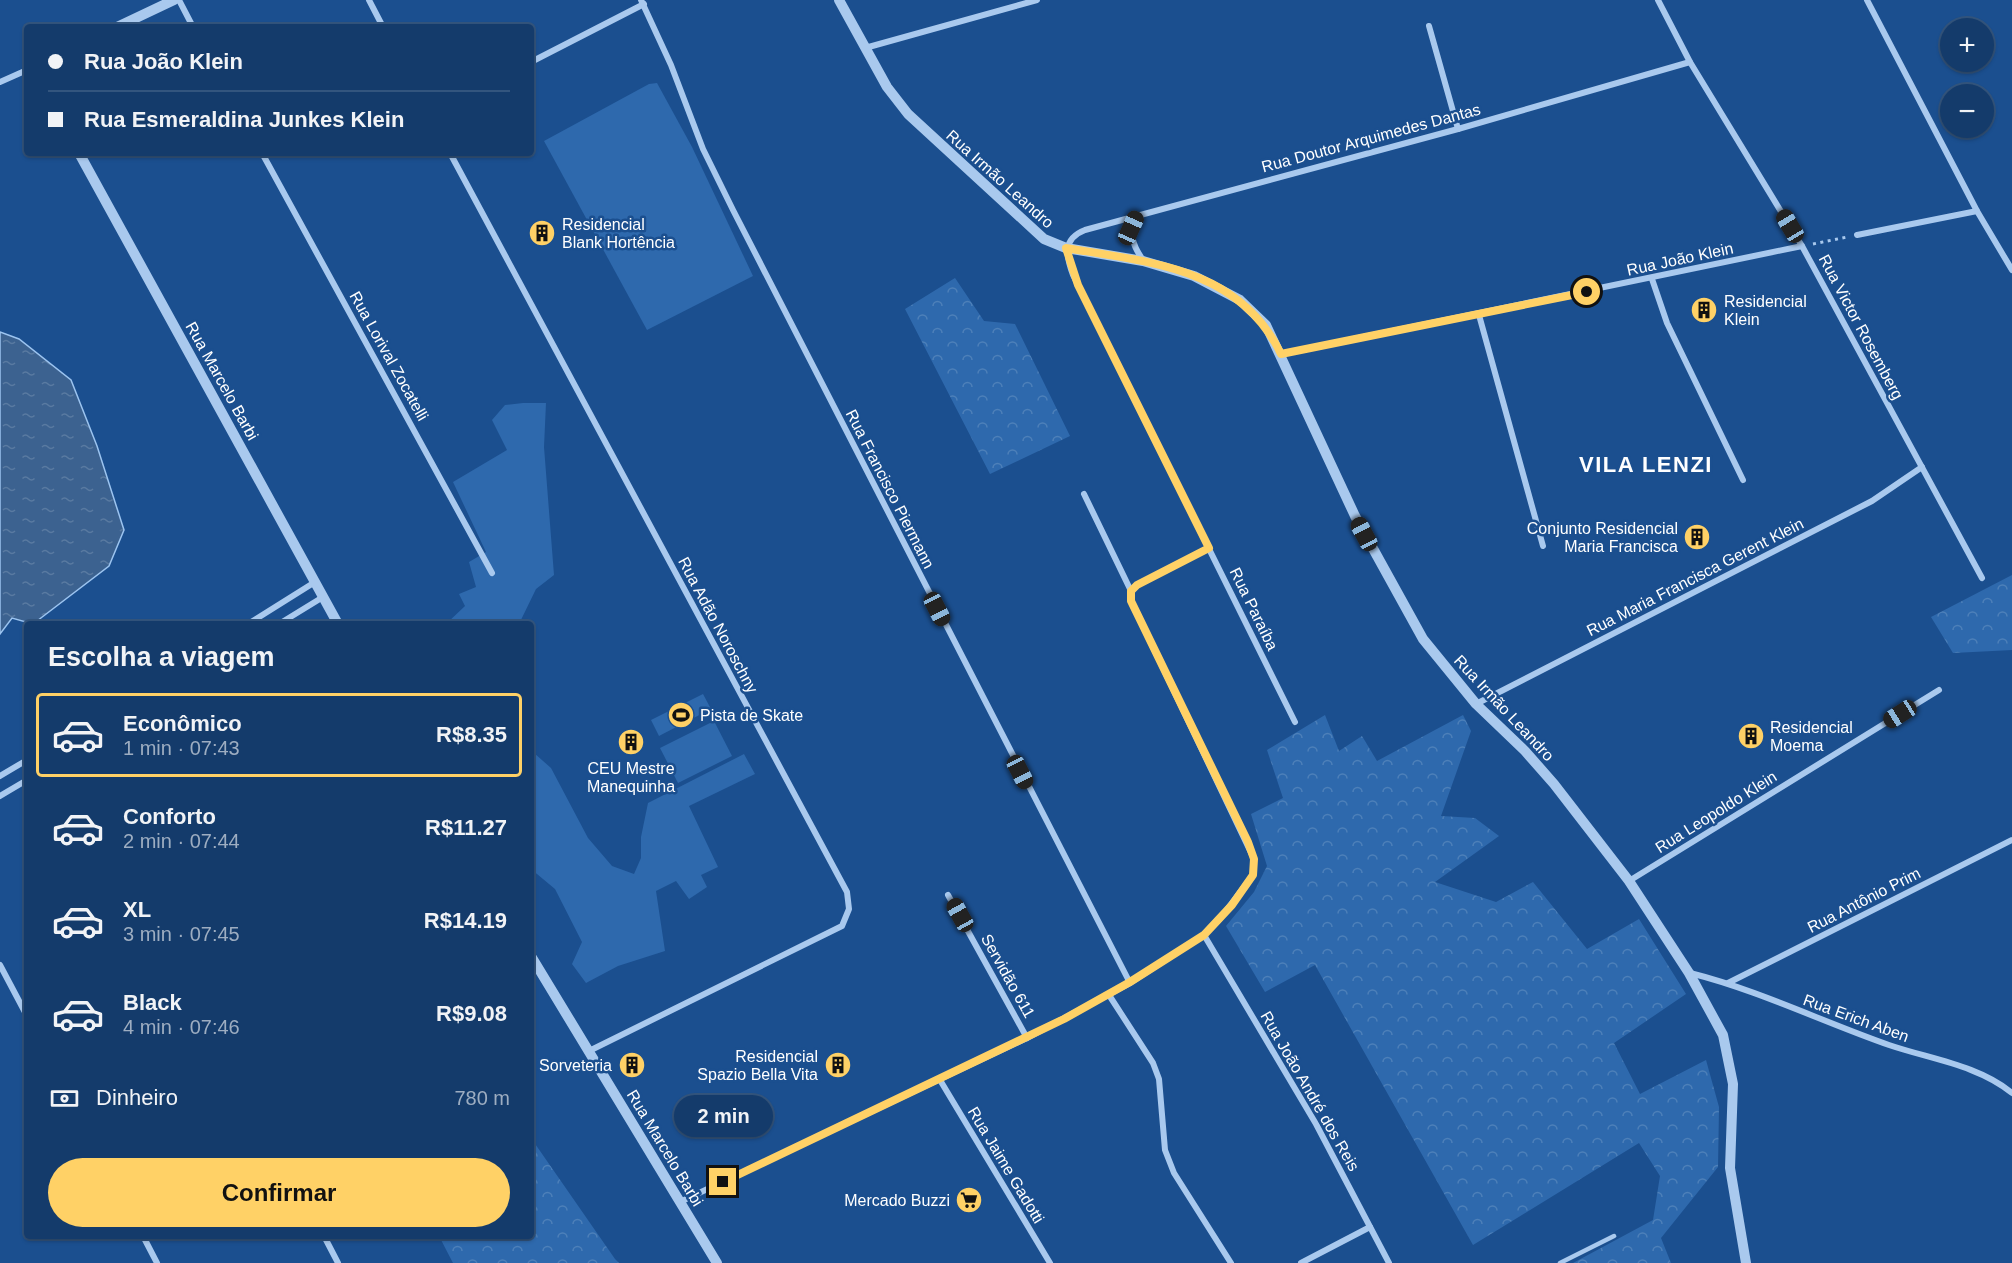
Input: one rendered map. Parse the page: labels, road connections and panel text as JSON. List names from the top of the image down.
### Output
{
  "streets": {
    "street": [
      "Rua Doutor Arquimedes Dantas",
      "Rua Irmão Leandro",
      "Rua João Klein",
      "Rua Victor Rosemberg",
      "Rua Lorival Zocatelli",
      "Rua Marcelo Barbi",
      "Rua Francisco Piermann",
      "Rua Maria Francisca Gerent Klein",
      "Rua Paraíba",
      "Rua Adão Noroschny",
      "Rua Leopoldo Klein",
      "Rua Antônio Prim",
      "Servidão 611",
      "Rua Erich Aben",
      "Rua João André dos Reis",
      "Rua Jaime Gadotti"
    ]
  },
  "crossings": [
    ["Rua Doutor Arquimedes Dantas", "Rua Irmão Leandro"],
    ["Rua Doutor Arquimedes Dantas", "Rua Victor Rosemberg"],
    ["Rua Doutor Arquimedes Dantas", "Rua Paraíba"],
    ["Rua Irmão Leandro", "Rua João Klein"],
    ["Rua Irmão Leandro", "Rua Maria Francisca Gerent Klein"],
    ["Rua Irmão Leandro", "Rua Paraíba"],
    ["Rua Irmão Leandro", "Rua Leopoldo Klein"],
    ["Rua Irmão Leandro", "Rua Erich Aben"],
    ["Rua João Klein", "Rua Victor Rosemberg"],
    ["Rua Victor Rosemberg", "Rua Maria Francisca Gerent Klein"],
    ["Rua Marcelo Barbi", "Rua Adão Noroschny"],
    ["Rua Antônio Prim", "Rua Erich Aben"]
  ],
  "districts": ["VILA LENZI"],
  "places": {
    "building": [
      "Residencial Blank Hortência",
      "Residencial Klein",
      "Conjunto Residencial Maria Francisca",
      "Residencial Moema",
      "CEU Mestre Manequinha",
      "Sorveteria",
      "Residencial Spazio Bella Vita"
    ],
    "sports": ["Pista de Skate"],
    "supermarket": ["Mercado Buzzi"]
  },
  "page": {
    "map_buttons": ["+", "−"],
    "banner": ["Rua João Klein", "Rua Esmeraldina Junkes Klein"],
    "heading": "Escolha a viagem",
    "list": [
      {
        "name": "Econômico",
        "note": "1 min · 07:43",
        "value": "R$8.35"
      },
      {
        "name": "Conforto",
        "note": "2 min · 07:44",
        "value": "R$11.27"
      },
      {
        "name": "XL",
        "note": "3 min · 07:45",
        "value": "R$14.19"
      },
      {
        "name": "Black",
        "note": "4 min · 07:46",
        "value": "R$9.08"
      }
    ],
    "pay": ["Dinheiro", "780 m"],
    "bubble": "2 min",
    "buttons": "Confirmar"
  }
}
